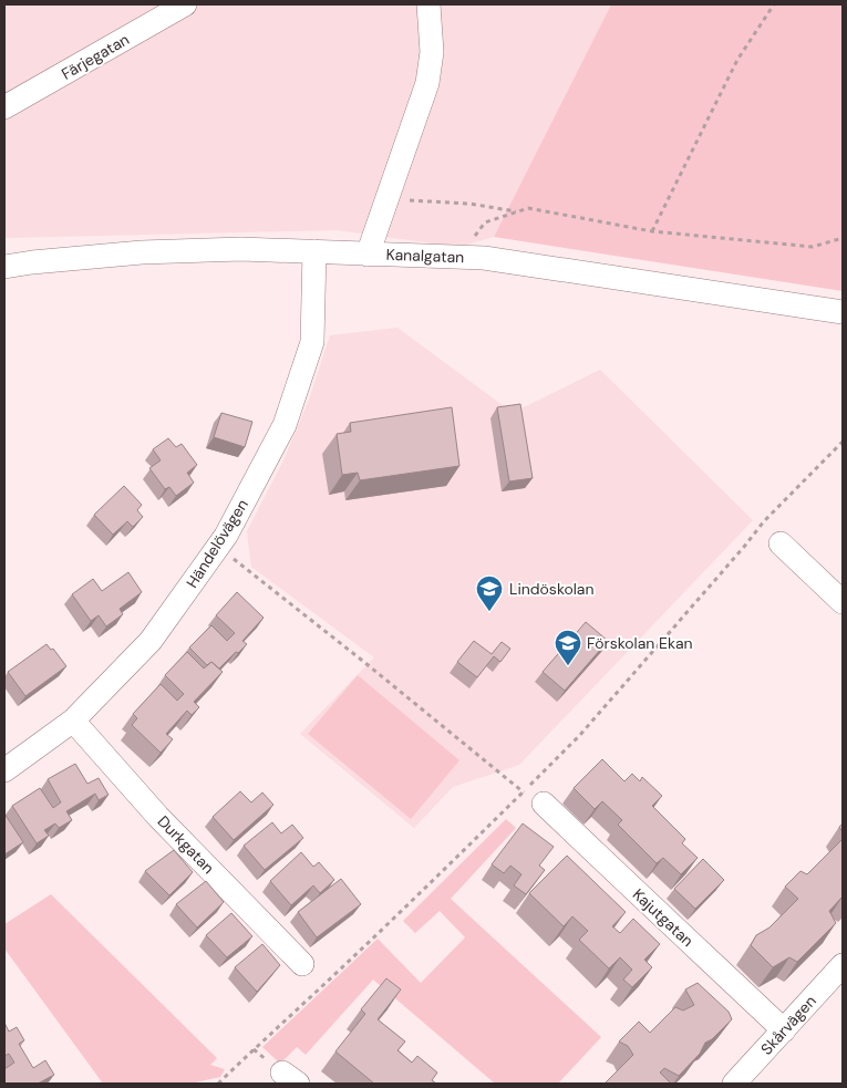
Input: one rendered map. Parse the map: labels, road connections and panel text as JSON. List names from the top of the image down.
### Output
{
  "streets": {
    "street": [
      "Färjegatan",
      "Kanalgatan",
      "Händelövägen",
      "Durkgatan",
      "Kajutgatan",
      "Skårvägen"
    ]
  },
  "crossings": [
    ["Kanalgatan", "Händelövägen"],
    ["Händelövägen", "Durkgatan"],
    ["Kajutgatan", "Skårvägen"]
  ],
  "places": {
    "school or university": ["Lindöskolan", "Förskolan Ekan"]
  }
}
